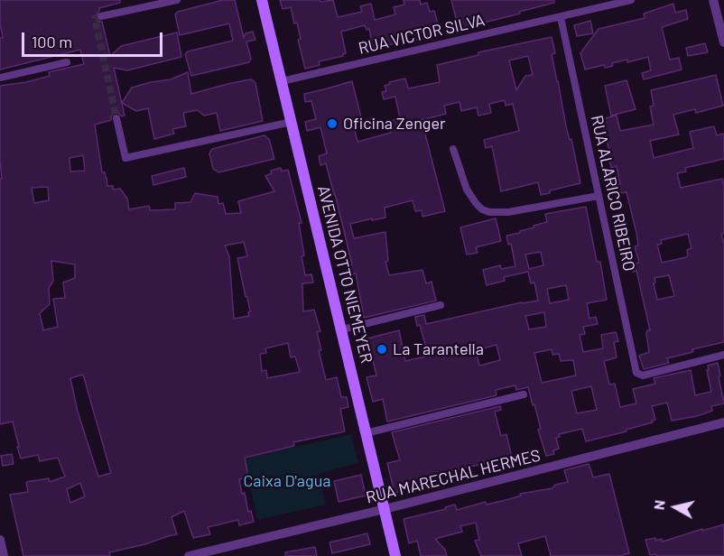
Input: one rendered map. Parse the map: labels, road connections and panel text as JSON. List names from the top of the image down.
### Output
{
  "streets": {
    "main road": ["AVENIDA OTTO NIEMEYER"],
    "street": ["RUA VICTOR SILVA", "RUA ALARICO RIBEIRO", "RUA MARECHAL HERMES"]
  },
  "crossings": [
    ["RUA VICTOR SILVA", "RUA ALARICO RIBEIRO"],
    ["RUA VICTOR SILVA", "AVENIDA OTTO NIEMEYER"],
    ["AVENIDA OTTO NIEMEYER", "RUA MARECHAL HERMES"]
  ],
  "parks": ["Caixa D'agua"],
  "places": ["Oficina Zenger", "La Tarantella"],
  "scale_bar": "100 m",
  "north": "left"
}
